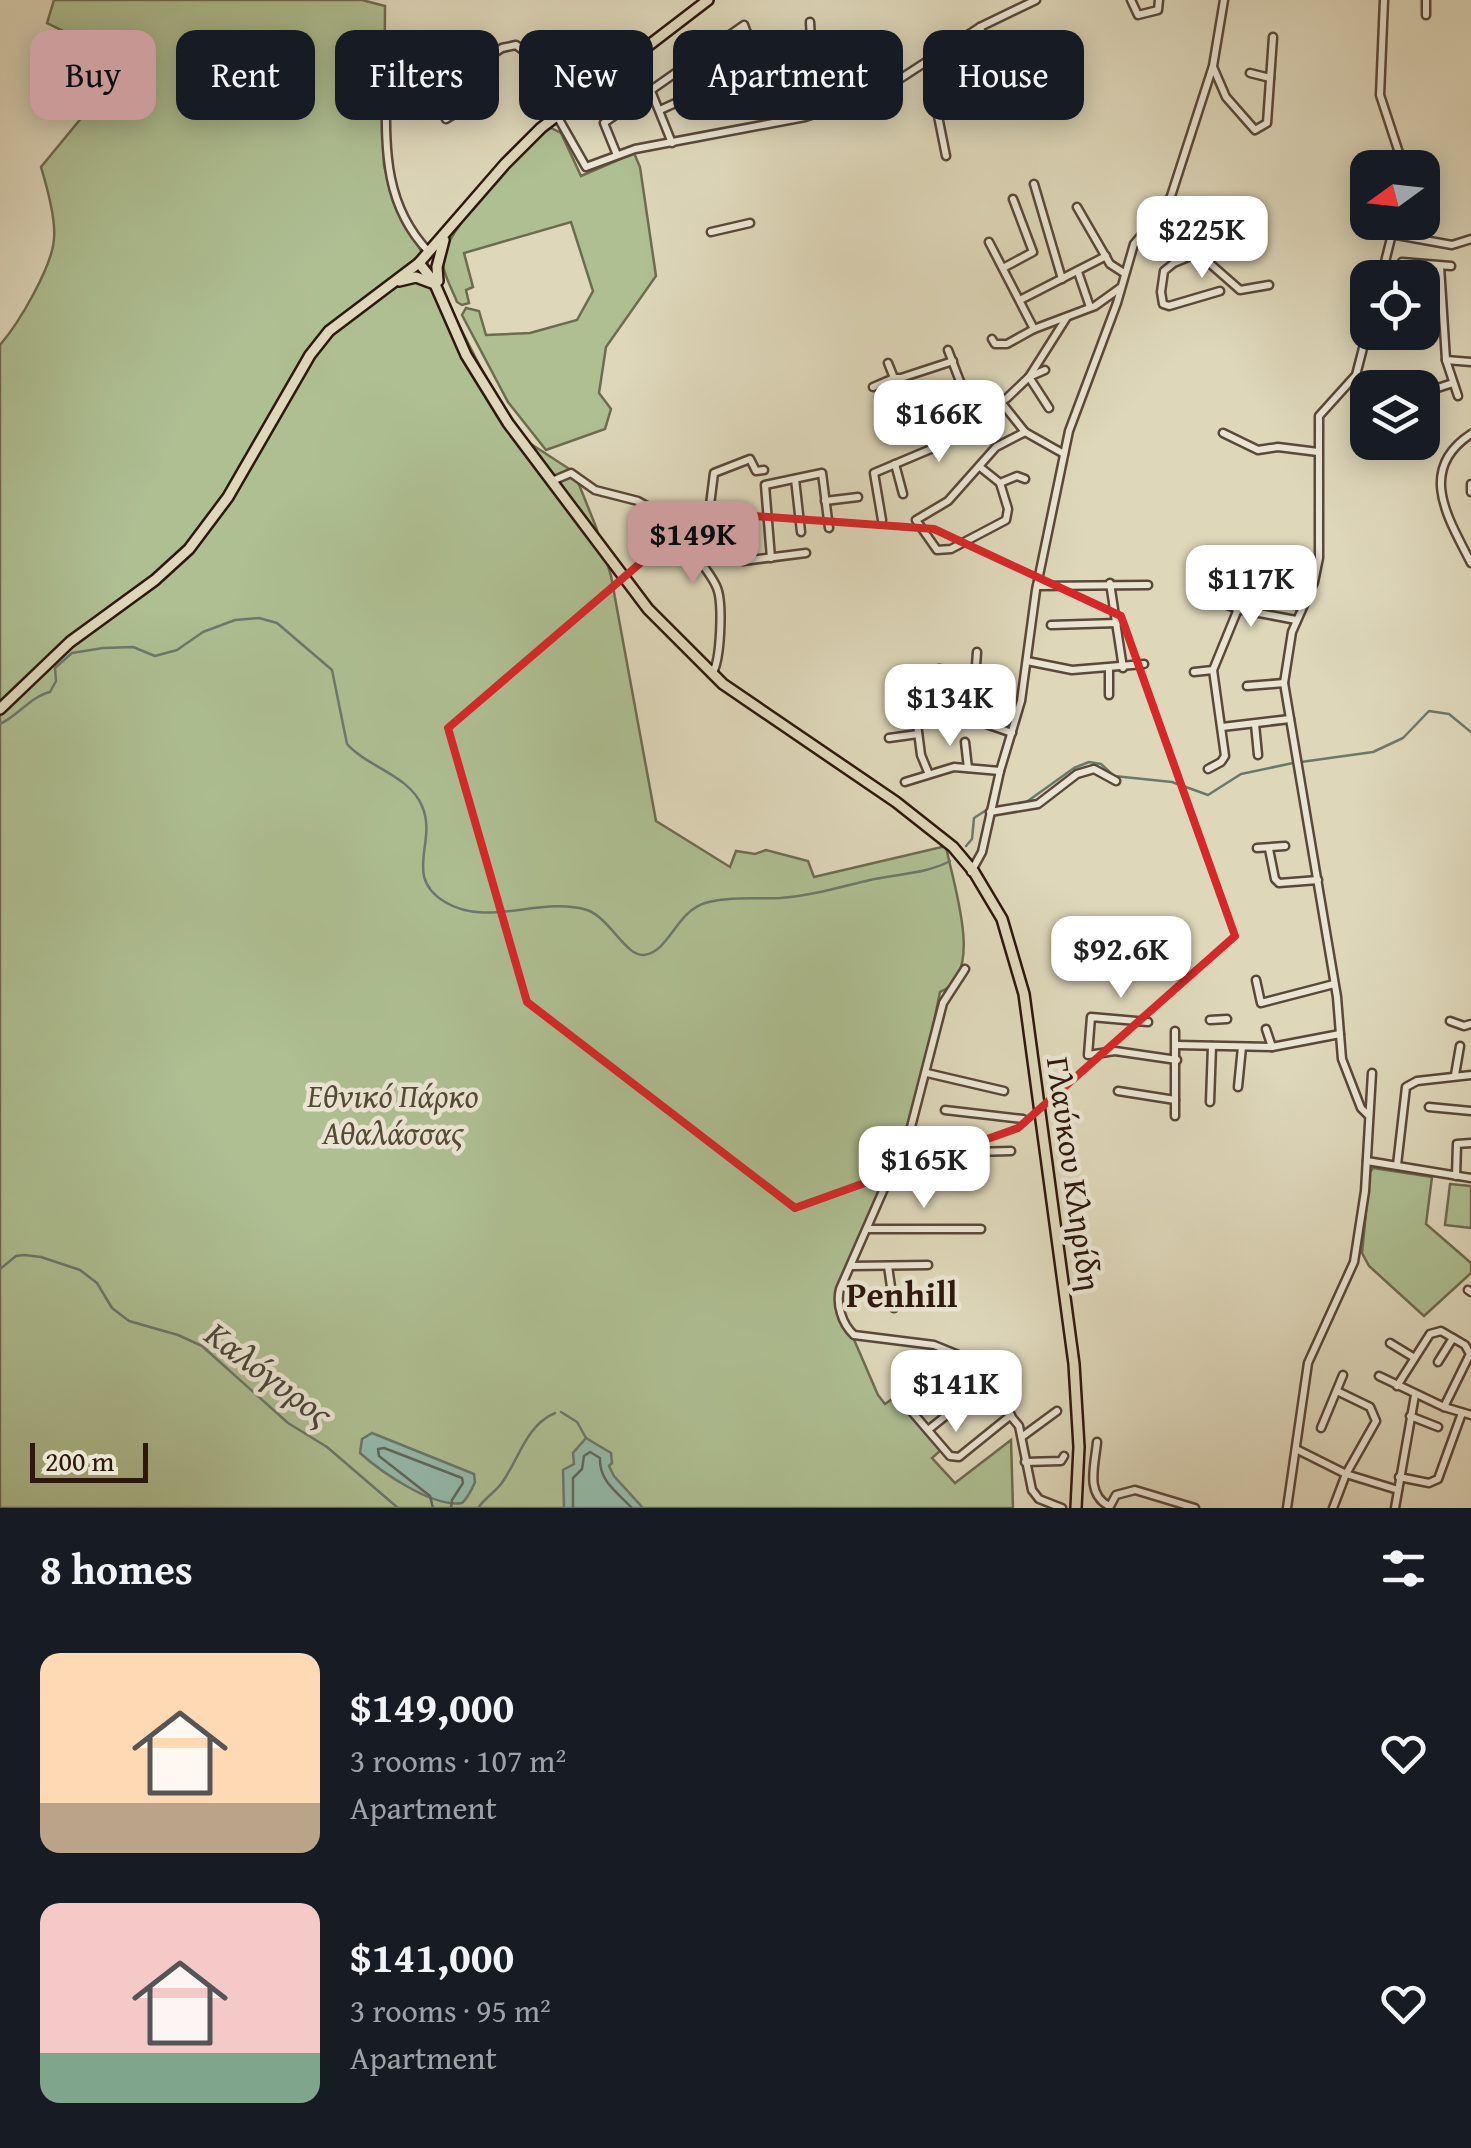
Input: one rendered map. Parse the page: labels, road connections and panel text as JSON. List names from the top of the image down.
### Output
{
  "streets": {
    "main road": ["Γλαύκου Κληρίδη"]
  },
  "districts": ["Penhill"],
  "water": ["Καλόγυρος"],
  "parks": ["Εθνικό Πάρκο Αθαλάσσας"],
  "scale_bar": "200 m",
  "north": "left",
  "page": {
    "chip": [
      "Buy",
      "Rent",
      "Filters",
      "New",
      "Apartment",
      "House"
    ],
    "price": [
      "$225K",
      "$166K",
      "$149K",
      "$117K",
      "$134K",
      "$92.6K",
      "$165K",
      "$141K"
    ],
    "scale": "200 m",
    "heading": "8 homes",
    "list": [
      {
        "name": "$149,000",
        "note": "3 rooms · 107 m² · Apartment"
      },
      {
        "name": "$141,000",
        "note": "3 rooms · 95 m² · Apartment"
      }
    ]
  }
}
